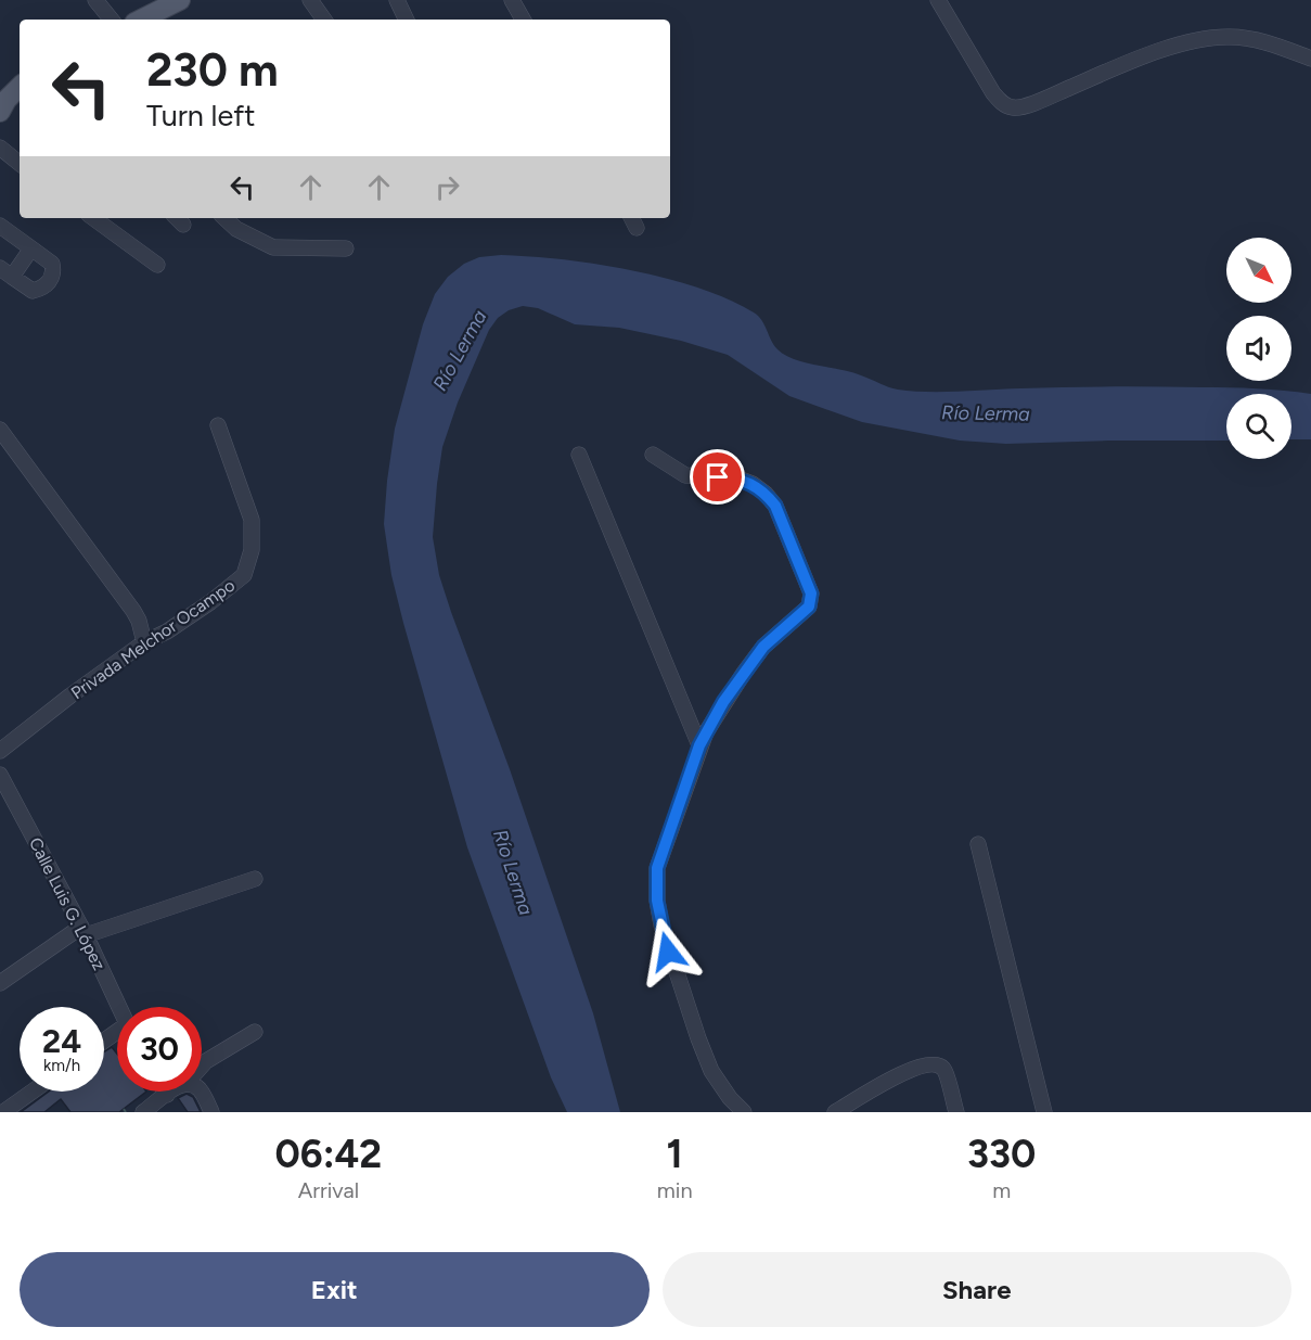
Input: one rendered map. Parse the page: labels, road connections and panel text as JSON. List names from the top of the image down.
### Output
{
  "streets": {
    "street": ["Privada Melchor Ocampo", "Calle Luis G. López"]
  },
  "water": ["Río Lerma"],
  "north": "bottom right",
  "page": {
    "turn": ["230 m", "Turn left"],
    "speed": "24 km/h",
    "limit": "30",
    "eta": [
      "06:42",
      "Arrival",
      "1",
      "min",
      "330",
      "m"
    ],
    "buttons": ["Exit", "Share"]
  }
}
